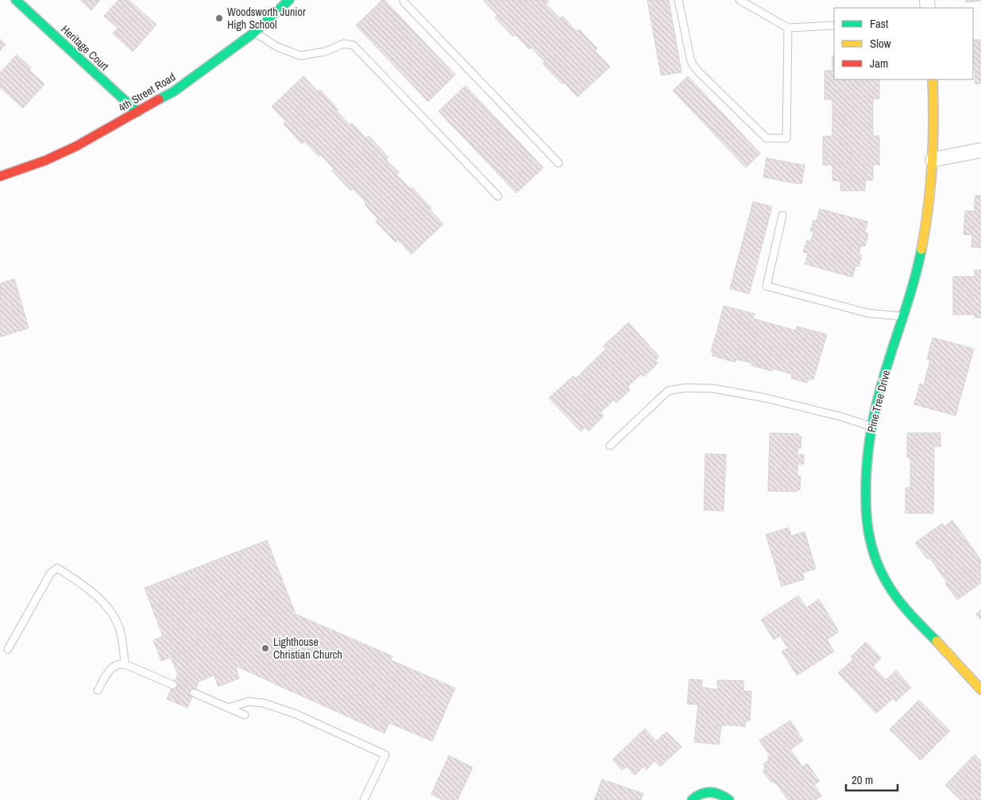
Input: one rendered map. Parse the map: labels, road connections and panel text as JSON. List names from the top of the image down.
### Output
{
  "streets": {
    "street": ["Heritage Court", "4th Street Road", "Pine Tree Drive"]
  },
  "crossings": [
    ["Heritage Court", "4th Street Road"]
  ],
  "places": ["Woodsworth Junior High School", "Lighthouse Christian Church"],
  "legend": ["Fast", "Slow", "Jam"],
  "scale_bar": "20 m"
}
